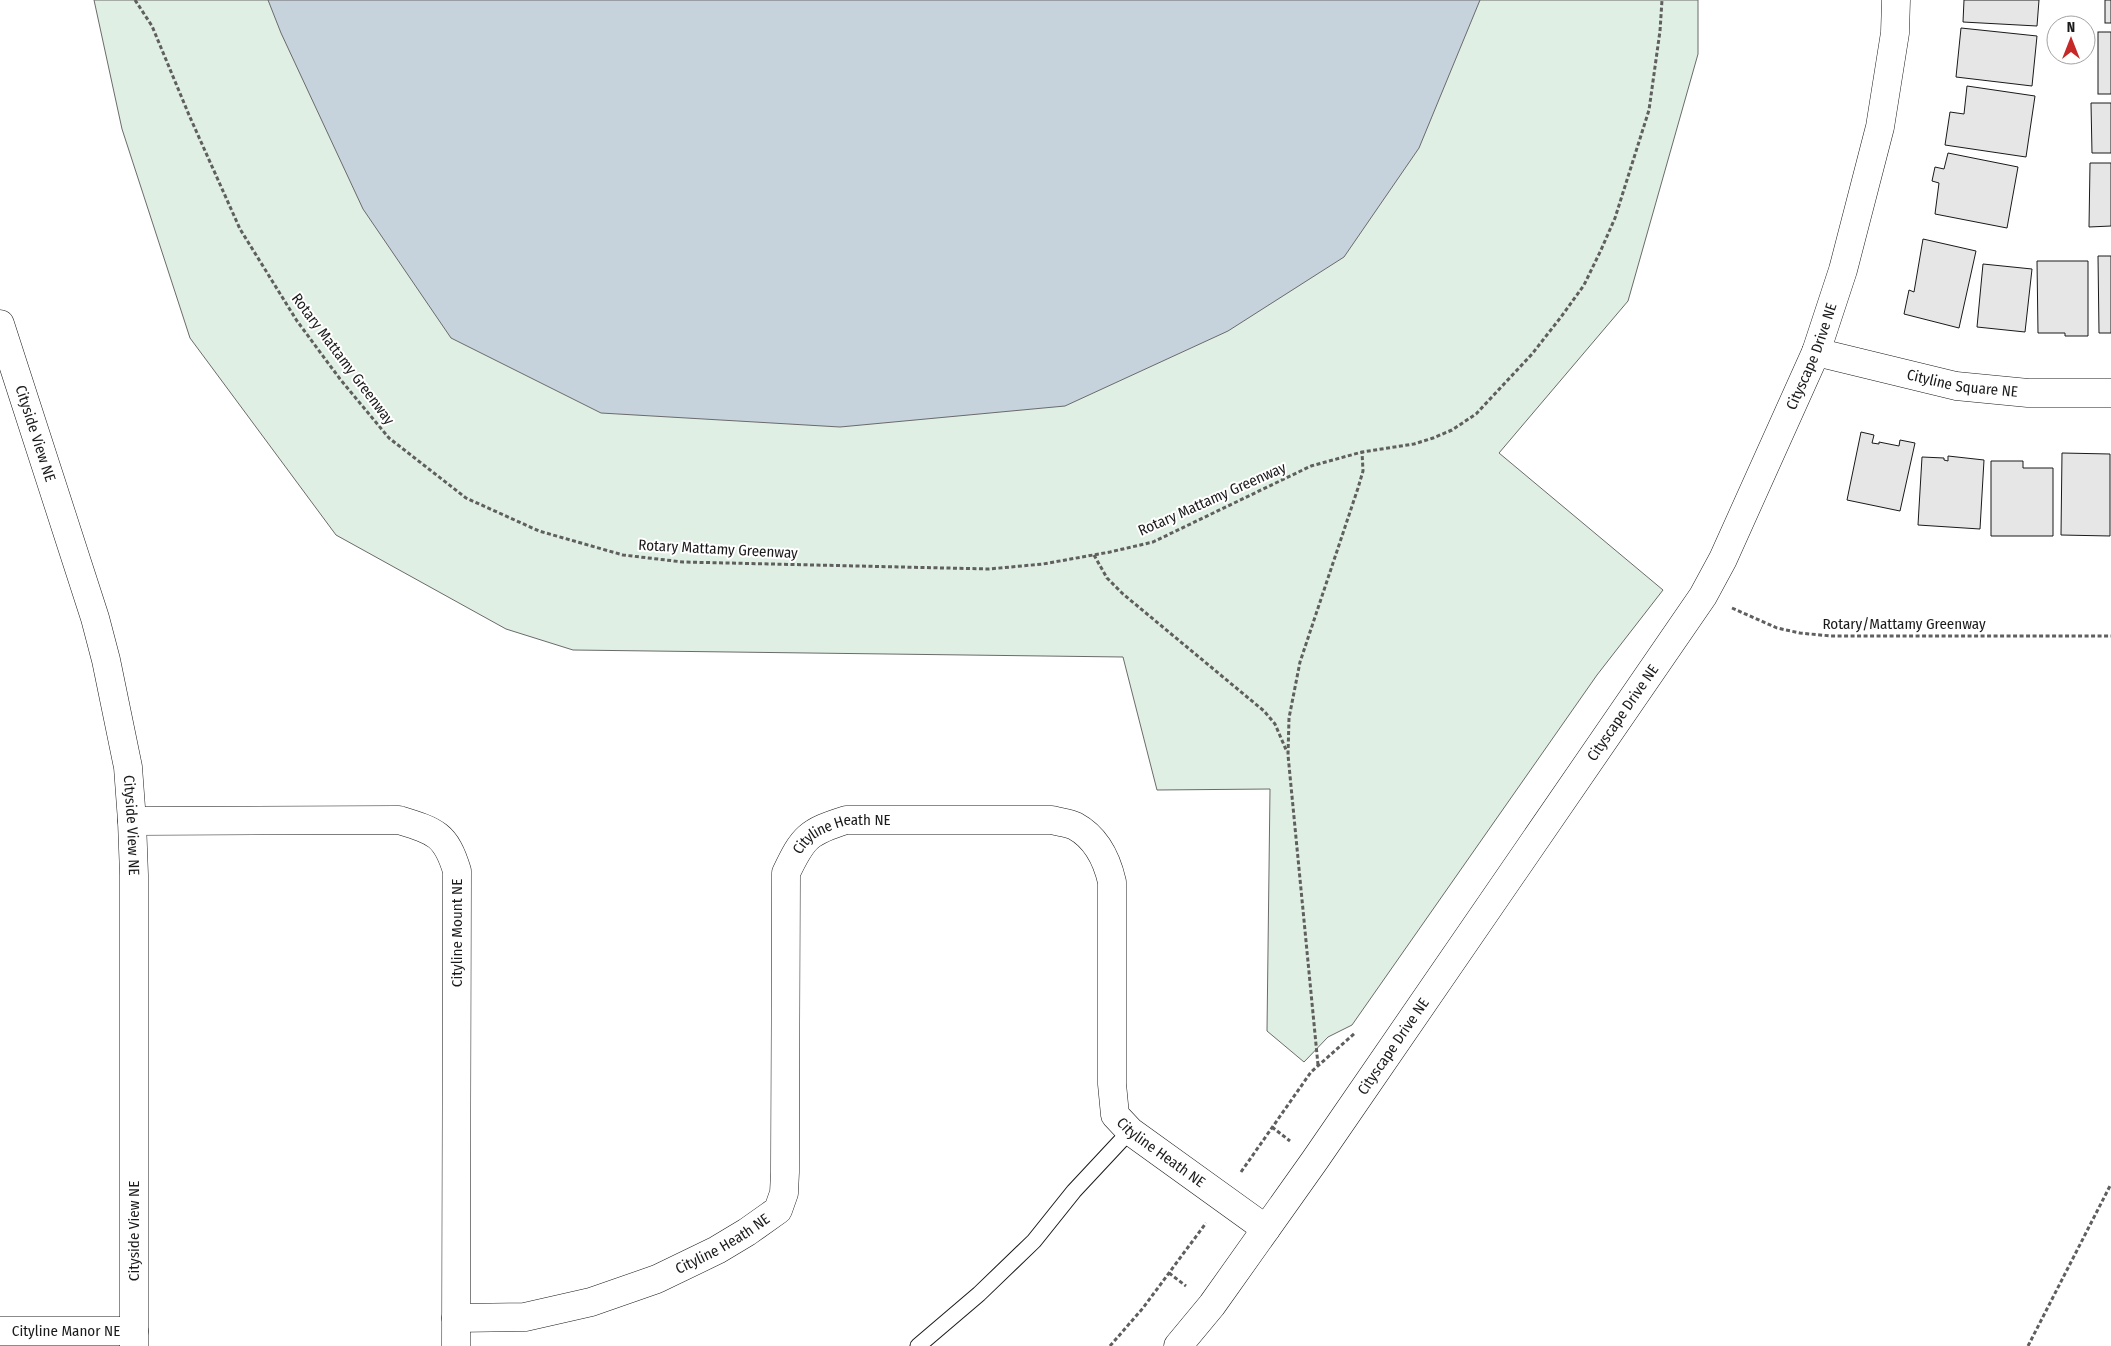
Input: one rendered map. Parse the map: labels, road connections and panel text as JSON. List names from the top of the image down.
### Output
{
  "streets": {
    "street": [
      "Cityscape Drive NE",
      "Cityline Square NE",
      "Cityside View NE",
      "Cityline Heath NE",
      "Cityline Mount NE",
      "Cityline Manor NE"
    ],
    "path": ["Rotary Mattamy Greenway", "Rotary/Mattamy Greenway"]
  },
  "crossings": [
    ["Cityscape Drive NE", "Cityline Square NE"],
    ["Cityscape Drive NE", "Rotary/Mattamy Greenway"],
    ["Cityscape Drive NE", "Cityline Heath NE"],
    ["Cityside View NE", "Cityline Mount NE"],
    ["Cityside View NE", "Cityline Manor NE"],
    ["Cityline Heath NE", "Cityline Mount NE"]
  ],
  "north": "top"
}
